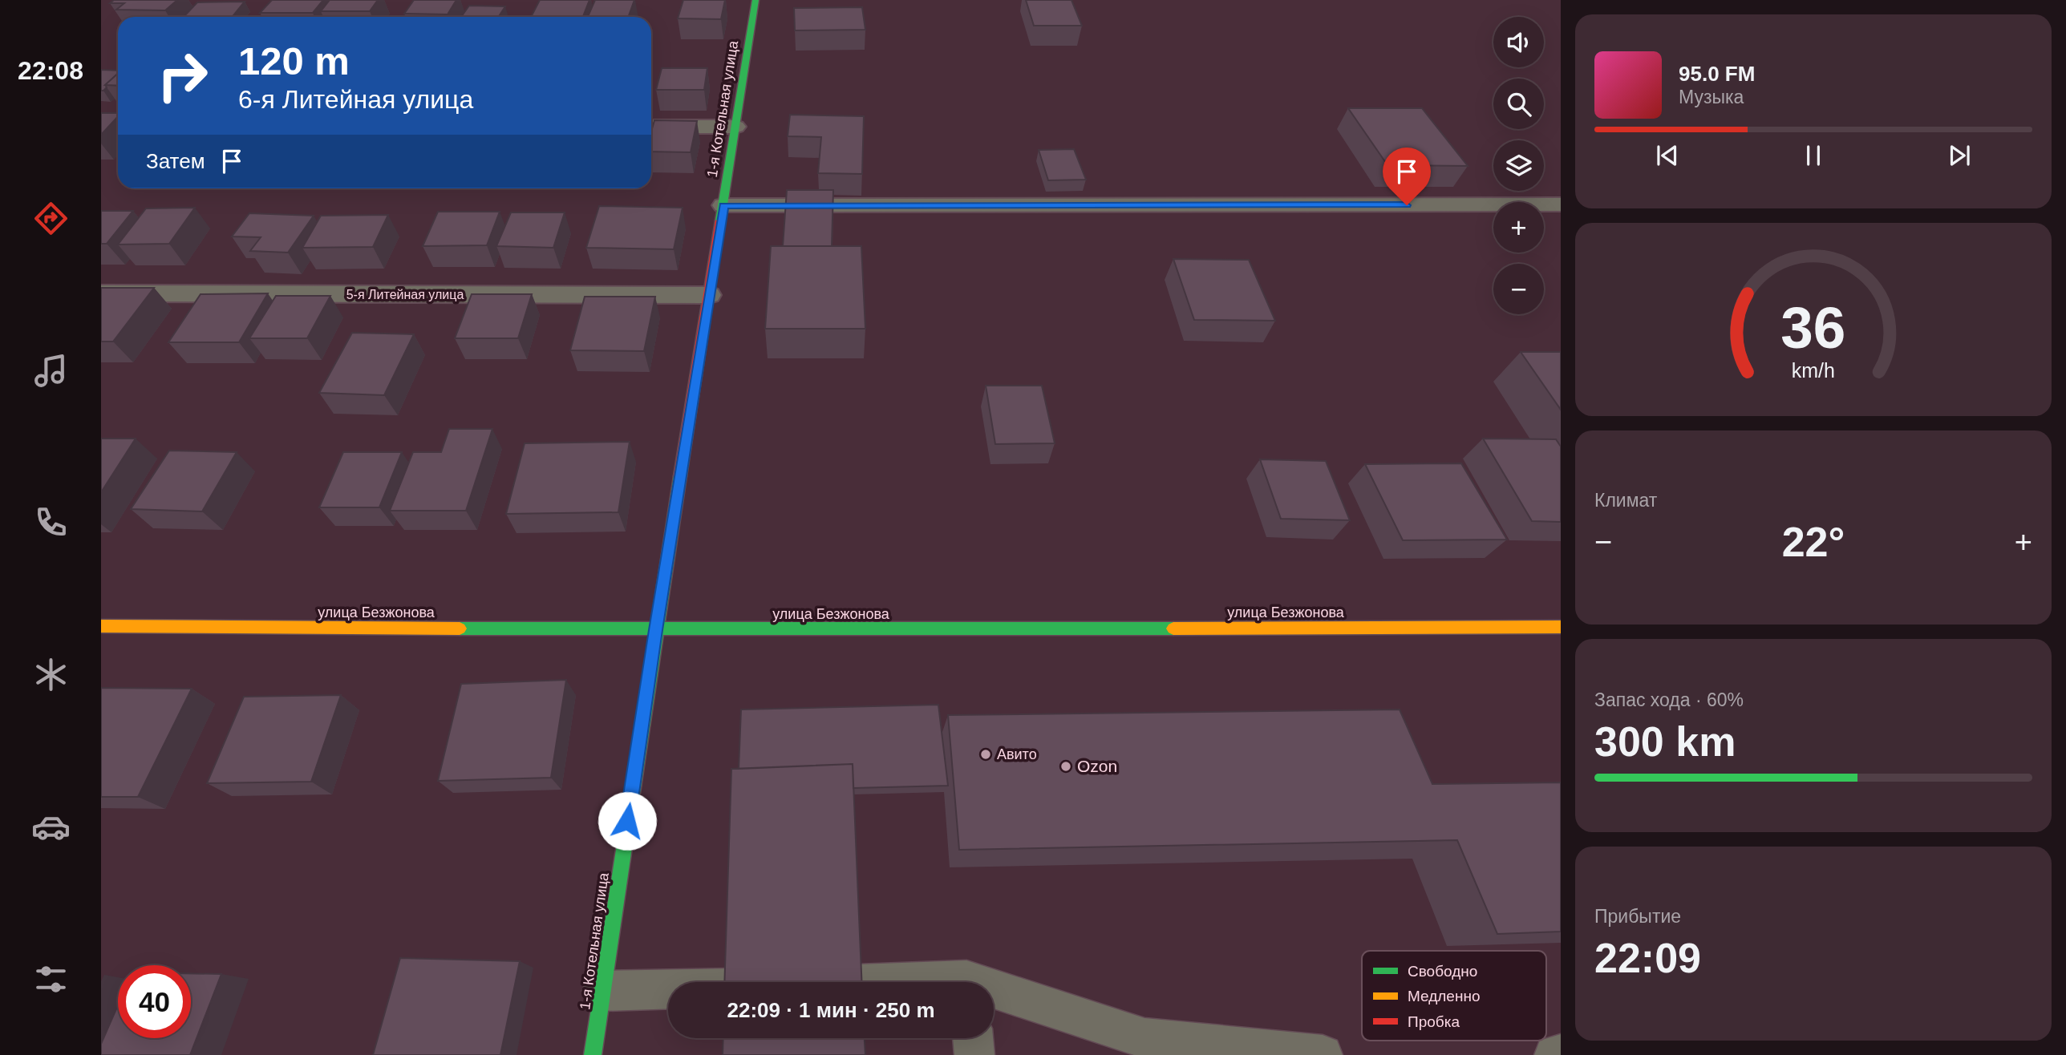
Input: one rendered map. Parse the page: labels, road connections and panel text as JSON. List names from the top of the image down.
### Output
{
  "streets": {
    "street": ["1-я Котельная улица", "5-я Литейная улица", "улица Безжонова"]
  },
  "crossings": [
    ["1-я Котельная улица", "5-я Литейная улица"],
    ["1-я Котельная улица", "улица Безжонова"]
  ],
  "places": ["Авито", "Ozon"],
  "legend": ["Свободно", "Медленно", "Пробка"],
  "page": {
    "tabs": "22:08",
    "map_buttons": ["+", "−"],
    "turn": ["120 m", "6-я Литейная улица"],
    "song": ["95.0 FM", "Музыка"],
    "then": "Затем",
    "tile": [
      "Климат",
      ["Запас хода · 60%", "300 km"],
      ["Прибытие", "22:09"]
    ],
    "heat": ["−", "22°", "+"],
    "limit": "40",
    "trip": "22:09 · 1 мин · 250 m",
    "gauge": ["36", "km/h"]
  }
}
